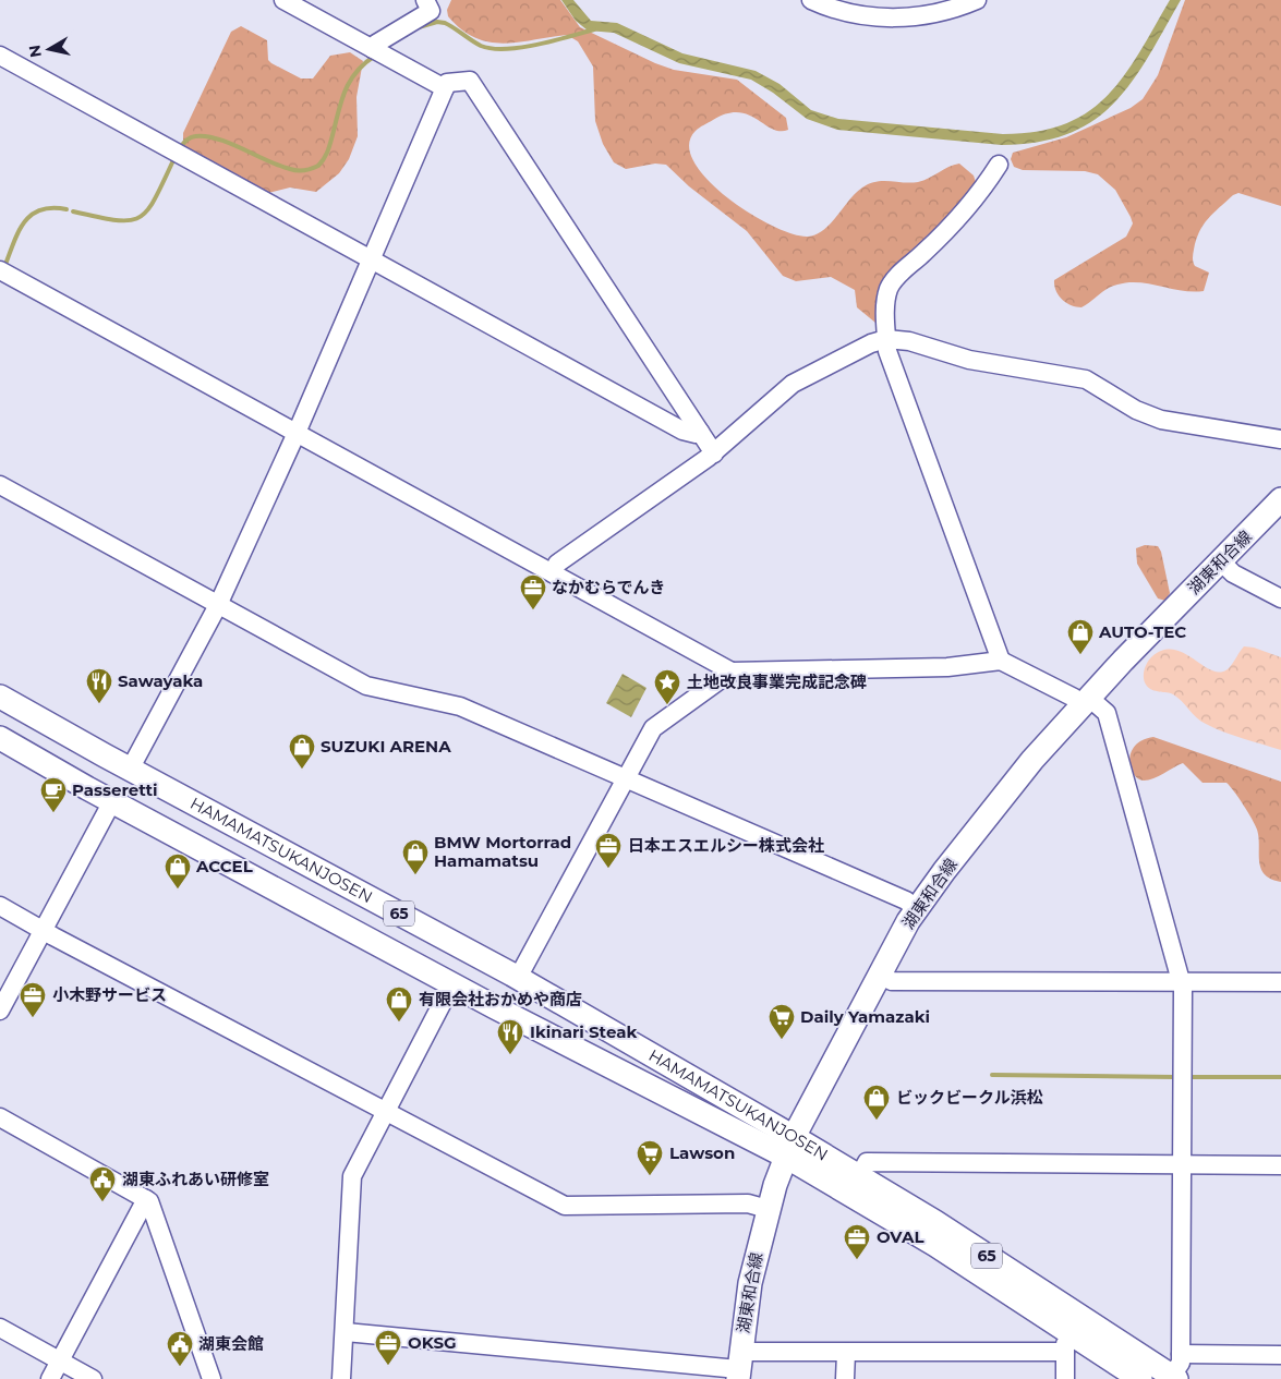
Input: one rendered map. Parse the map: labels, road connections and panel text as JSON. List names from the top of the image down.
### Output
{
  "streets": {
    "main road": ["湖東和合線", "HAMAMATSUKANJOSEN", "65"]
  },
  "crossings": [
    ["湖東和合線", "HAMAMATSUKANJOSEN"]
  ],
  "places": {
    "office": [
      "なかむらでんき",
      "日本エスエルシー株式会社",
      "小木野サービス",
      "OVAL",
      "OKSG"
    ],
    "shop": [
      "AUTO-TEC",
      "SUZUKI ARENA",
      "BMW Mortorrad Hamamatsu",
      "ACCEL",
      "有限会社おかめや商店",
      "ビックビークル浜松"
    ],
    "restaurant": ["Sawayaka", "Ikinari Steak"],
    "place": ["土地改良事業完成記念碑"],
    "cafe": ["Passeretti"],
    "supermarket": ["Daily Yamazaki", "Lawson"],
    "public building": ["湖東ふれあい研修室", "湖東会館"]
  },
  "north": "left"
}
